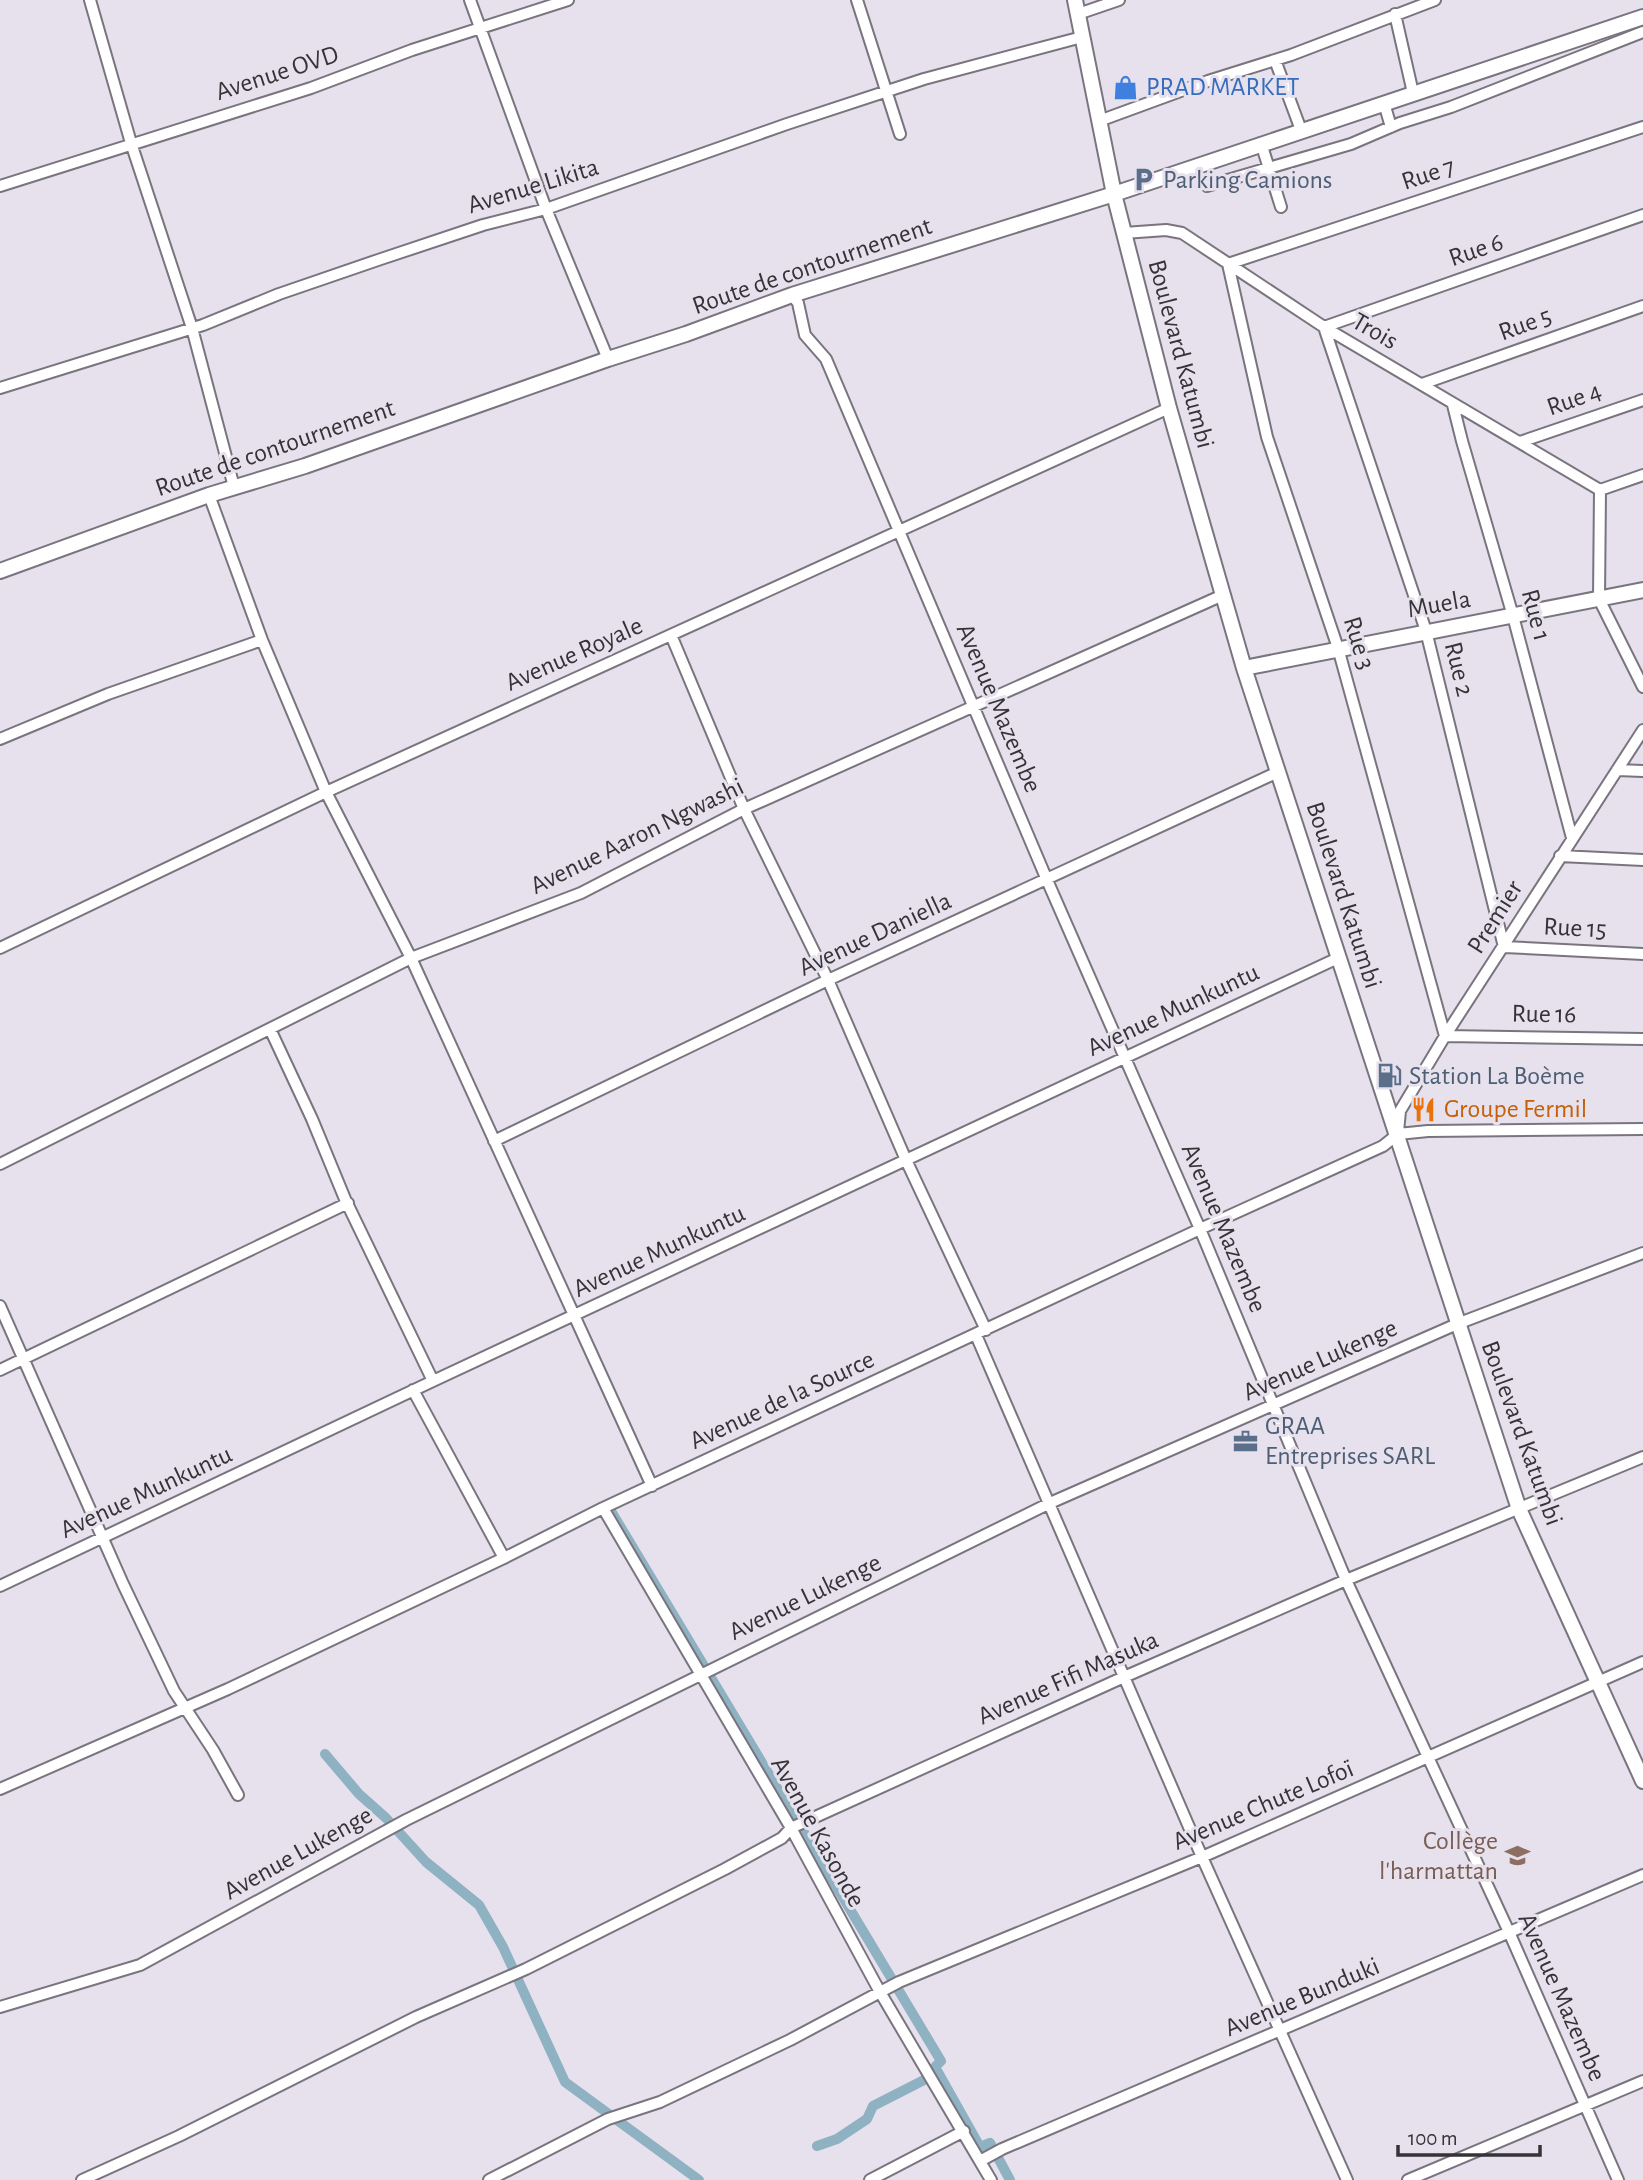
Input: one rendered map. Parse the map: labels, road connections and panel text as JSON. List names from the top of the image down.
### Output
{
  "streets": {
    "street": [
      "Avenue OVD",
      "Rue 7",
      "Avenue Likita",
      "Rue 6",
      "Route de contournement",
      "Rue 5",
      "Trois",
      "Boulevard Katumbi",
      "Rue 4",
      "Muela",
      "Rue 1",
      "Rue 3",
      "Avenue Royale",
      "Rue 2",
      "Avenue Mazembe",
      "Avenue Aaron Ngwashi",
      "Premier",
      "Rue 15",
      "Avenue Daniella",
      "Avenue Munkuntu",
      "Rue 16",
      "Avenue Lukenge",
      "Avenue de la Source",
      "Avenue Fifi Masuka",
      "Avenue Chute Lofoï",
      "Avenue Kasonde",
      "Avenue Bunduki"
    ]
  },
  "crossings": [
    ["Rue 7", "Trois"],
    ["Rue 7", "Rue 3"],
    ["Avenue Likita", "Boulevard Katumbi"],
    ["Rue 6", "Trois"],
    ["Rue 6", "Rue 2"],
    ["Route de contournement", "Boulevard Katumbi"],
    ["Route de contournement", "Avenue Mazembe"],
    ["Rue 5", "Trois"],
    ["Trois", "Boulevard Katumbi"],
    ["Trois", "Rue 4"],
    ["Trois", "Rue 1"],
    ["Trois", "Rue 3"],
    ["Trois", "Rue 2"],
    ["Boulevard Katumbi", "Muela"],
    ["Boulevard Katumbi", "Avenue Royale"],
    ["Boulevard Katumbi", "Avenue Aaron Ngwashi"],
    ["Boulevard Katumbi", "Premier"],
    ["Boulevard Katumbi", "Avenue Daniella"],
    ["Boulevard Katumbi", "Avenue Munkuntu"],
    ["Boulevard Katumbi", "Avenue Lukenge"],
    ["Boulevard Katumbi", "Avenue de la Source"],
    ["Boulevard Katumbi", "Avenue Fifi Masuka"],
    ["Boulevard Katumbi", "Avenue Chute Lofoï"],
    ["Muela", "Rue 1"],
    ["Muela", "Rue 3"],
    ["Muela", "Rue 2"],
    ["Rue 1", "Premier"],
    ["Rue 3", "Premier"],
    ["Rue 3", "Rue 16"],
    ["Avenue Royale", "Avenue Mazembe"],
    ["Rue 2", "Premier"],
    ["Rue 2", "Rue 15"],
    ["Avenue Mazembe", "Avenue Aaron Ngwashi"],
    ["Avenue Mazembe", "Avenue Daniella"],
    ["Avenue Mazembe", "Avenue Munkuntu"],
    ["Avenue Mazembe", "Avenue Lukenge"],
    ["Avenue Mazembe", "Avenue de la Source"],
    ["Avenue Mazembe", "Avenue Fifi Masuka"],
    ["Avenue Mazembe", "Avenue Chute Lofoï"],
    ["Avenue Mazembe", "Avenue Bunduki"],
    ["Premier", "Rue 15"],
    ["Premier", "Rue 16"],
    ["Premier", "Avenue de la Source"],
    ["Avenue Lukenge", "Avenue Kasonde"],
    ["Avenue de la Source", "Avenue Kasonde"],
    ["Avenue Fifi Masuka", "Avenue Kasonde"],
    ["Avenue Chute Lofoï", "Avenue Kasonde"],
    ["Avenue Kasonde", "Avenue Bunduki"]
  ],
  "places": {
    "shop": ["PRAD MARKET"],
    "parking": ["Parking Camions"],
    "fuel station": ["Station La Boème"],
    "restaurant": ["Groupe Fermil"],
    "office": ["GRAA Entreprises SARL"],
    "school or university": ["Collège l'harmattan"]
  },
  "scale_bar": "100 m"
}
